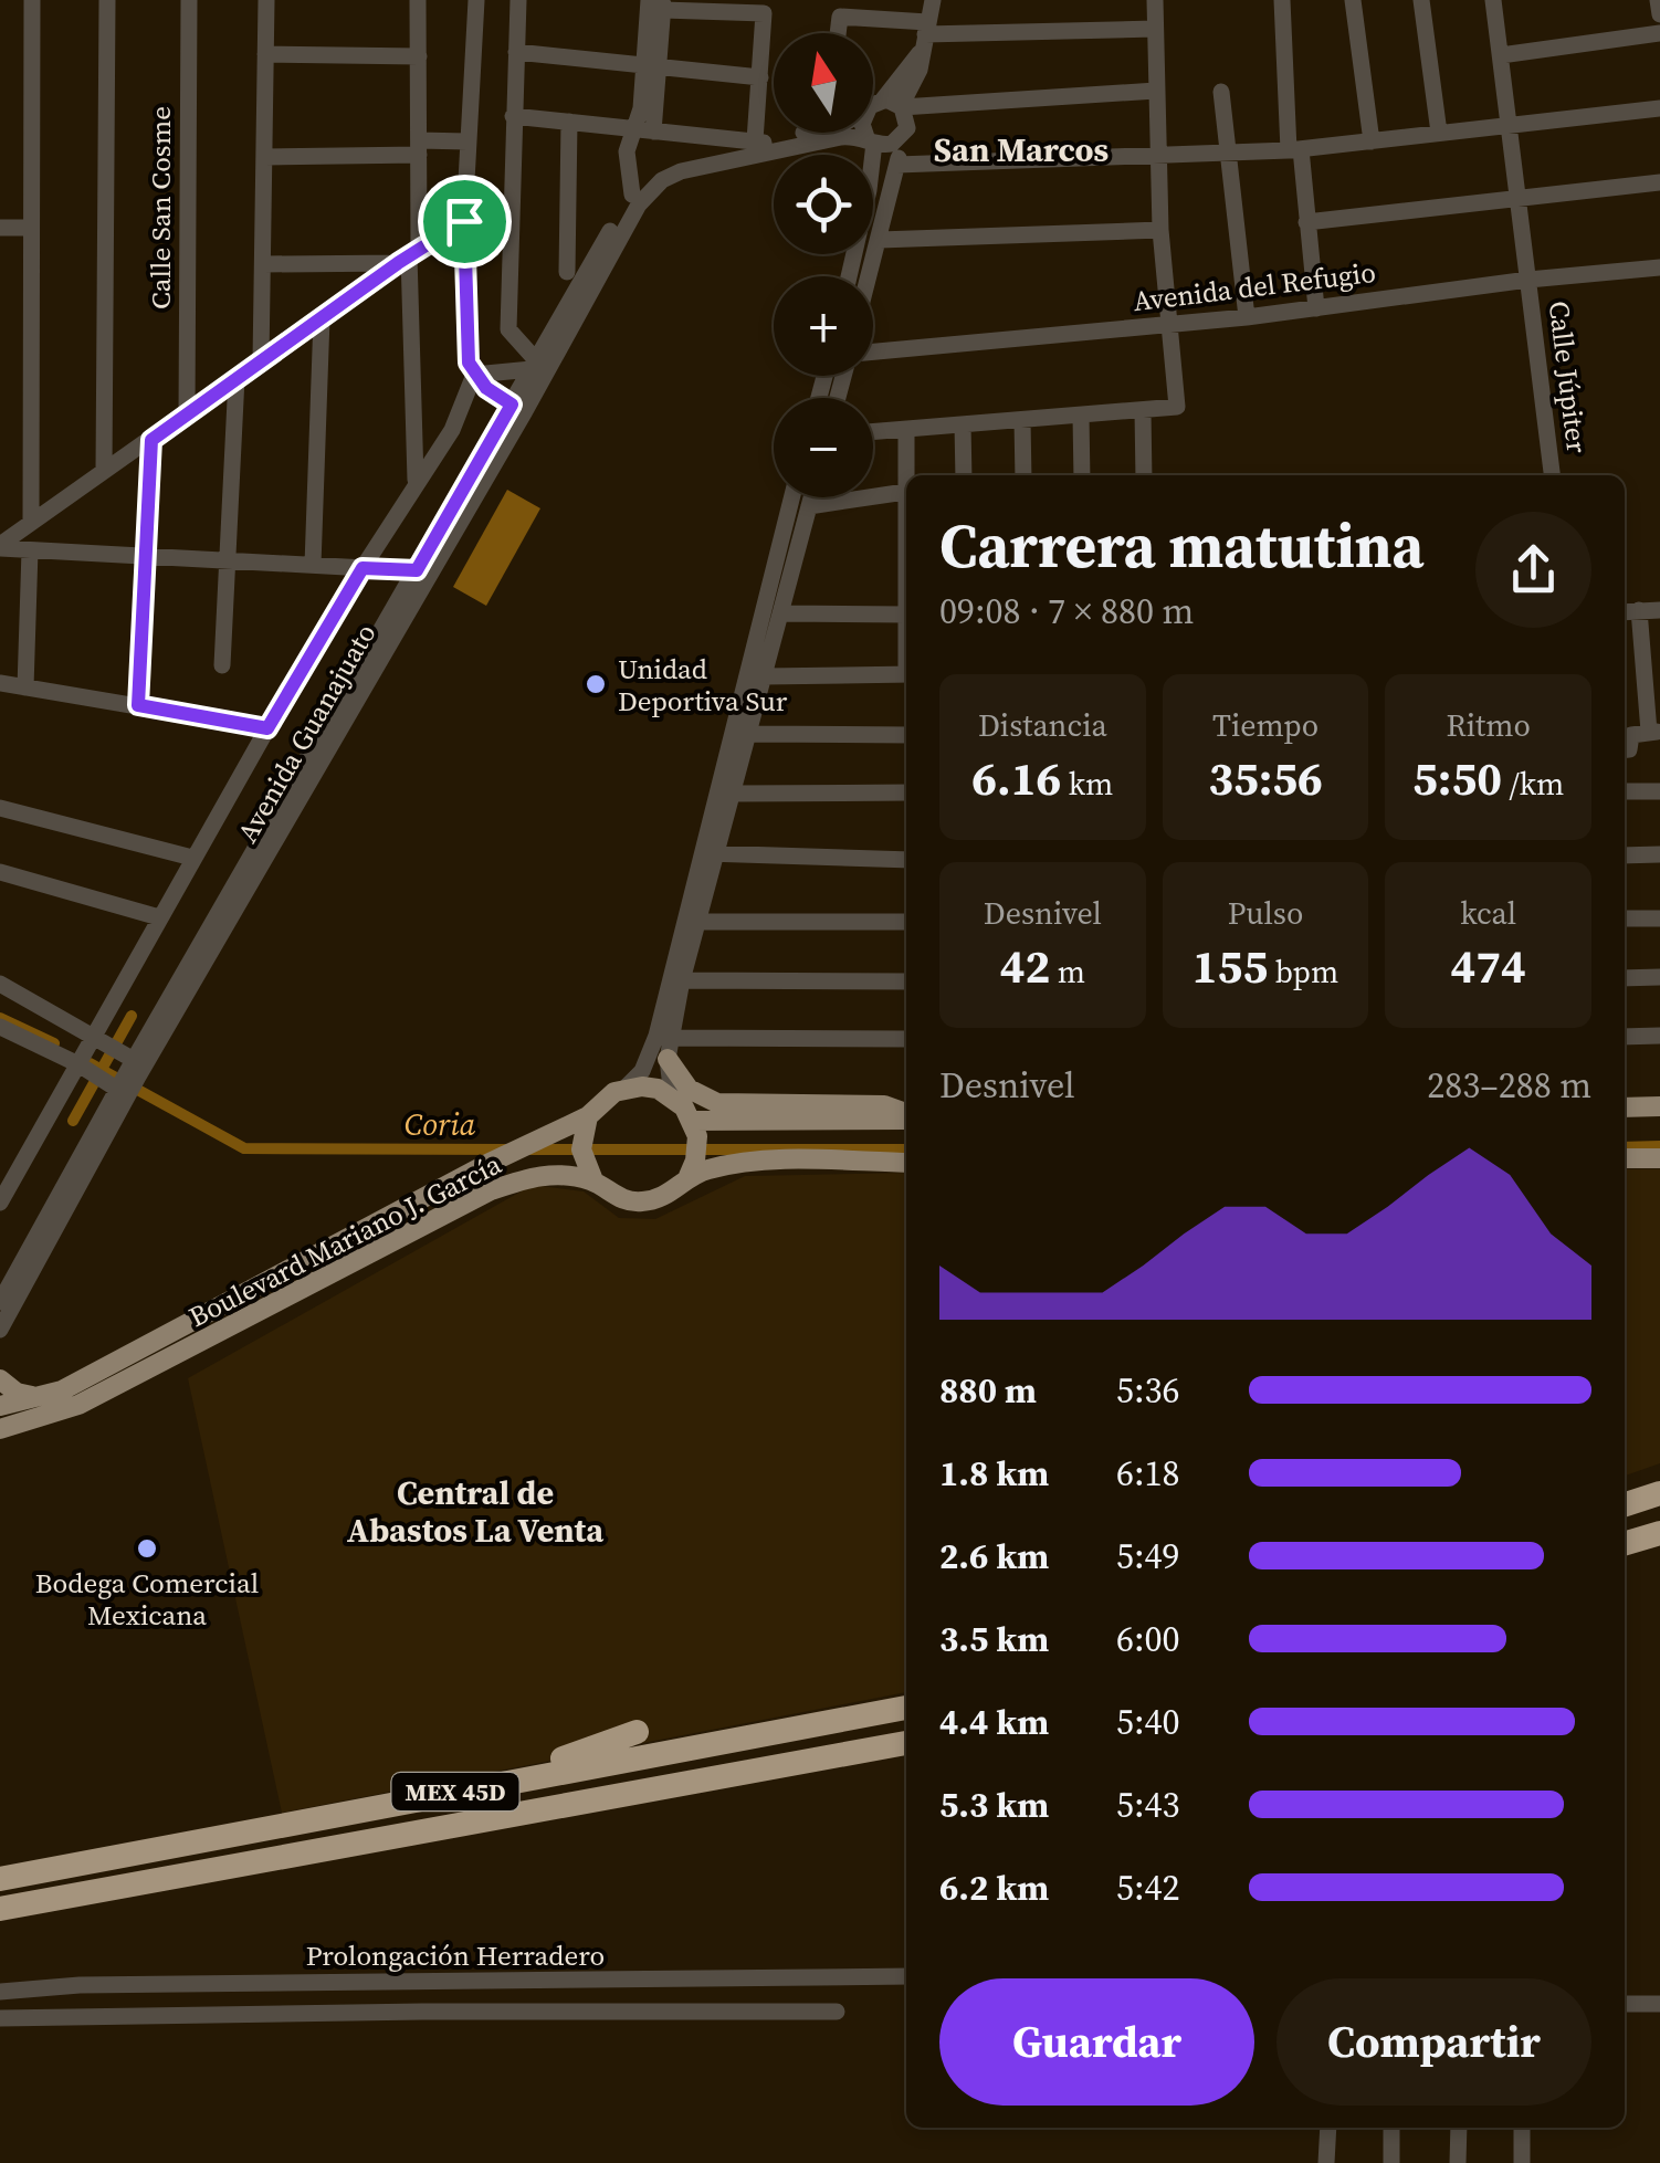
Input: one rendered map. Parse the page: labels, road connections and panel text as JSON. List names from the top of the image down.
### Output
{
  "streets": {
    "highway": ["MEX 45D"],
    "main road": ["Boulevard Mariano J. García"],
    "street": [
      "Calle San Cosme",
      "Avenida del Refugio",
      "Calle Júpiter",
      "Avenida Guanajuato",
      "Prolongación Herradero"
    ]
  },
  "crossings": [
    ["Avenida del Refugio", "Calle Júpiter"]
  ],
  "districts": ["San Marcos", "Central de Abastos La Venta"],
  "water": ["Coria"],
  "places": ["Unidad Deportiva Sur", "Bodega Comercial Mexicana"],
  "north": "top",
  "page": {
    "map_buttons": ["+", "−"],
    "heading": ["Carrera matutina", "09:08 · 7 × 880 m"],
    "stats": [
      ["Distancia", "6.16 km"],
      ["Tiempo", "35:56"],
      ["Ritmo", "5:50 /km"],
      ["Desnivel", "42 m"],
      ["Pulso", "155 bpm"],
      ["kcal", "474"]
    ],
    "chart": ["Desnivel", "283–288 m"],
    "list": [
      {
        "name": "880 m",
        "note": "5:36"
      },
      {
        "name": "1.8 km",
        "note": "6:18"
      },
      {
        "name": "2.6 km",
        "note": "5:49"
      },
      {
        "name": "3.5 km",
        "note": "6:00"
      },
      {
        "name": "4.4 km",
        "note": "5:40"
      },
      {
        "name": "5.3 km",
        "note": "5:43"
      },
      {
        "name": "6.2 km",
        "note": "5:42"
      }
    ],
    "buttons": ["Guardar", "Compartir"]
  }
}
